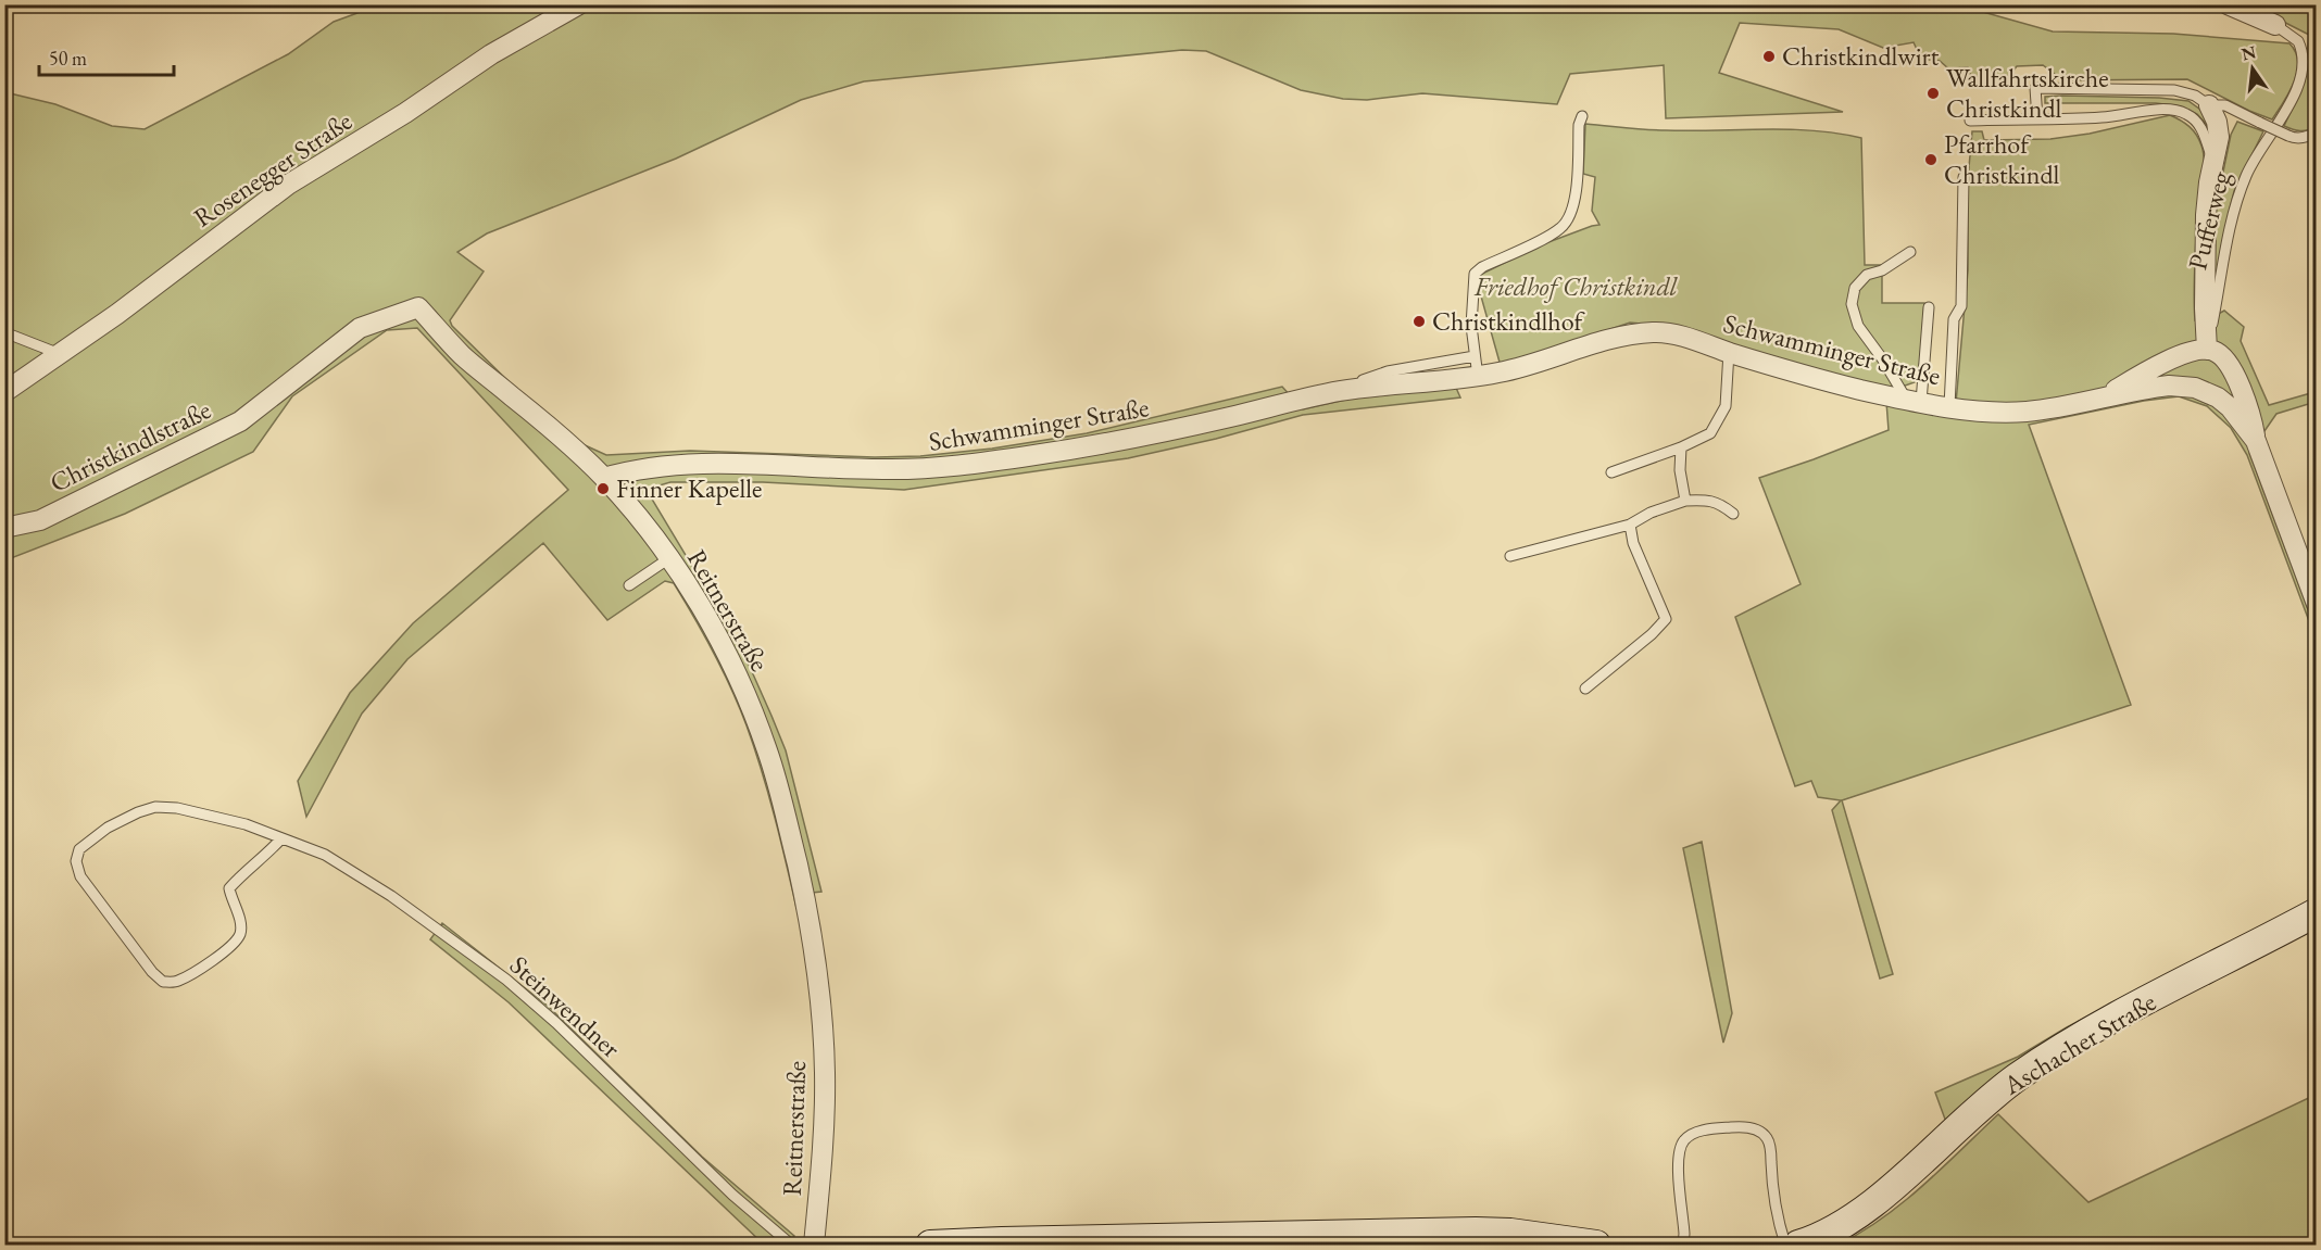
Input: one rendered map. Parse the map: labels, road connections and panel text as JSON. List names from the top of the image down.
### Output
{
  "streets": {
    "street": [
      "Rosenegger Straße",
      "Pufferweg",
      "Schwamminger Straße",
      "Christkindlstraße",
      "Reitnerstraße",
      "Aschacher Straße"
    ],
    "lane": ["Steinwendner"]
  },
  "crossings": [
    ["Schwamminger Straße", "Reitnerstraße"],
    ["Christkindlstraße", "Reitnerstraße"]
  ],
  "parks": ["Friedhof Christkindl"],
  "places": [
    "Christkindlwirt",
    "Wallfahrtskirche Christkindl",
    "Pfarrhof Christkindl",
    "Christkindlhof",
    "Finner Kapelle"
  ],
  "scale_bar": "50 m",
  "north": "top"
}
